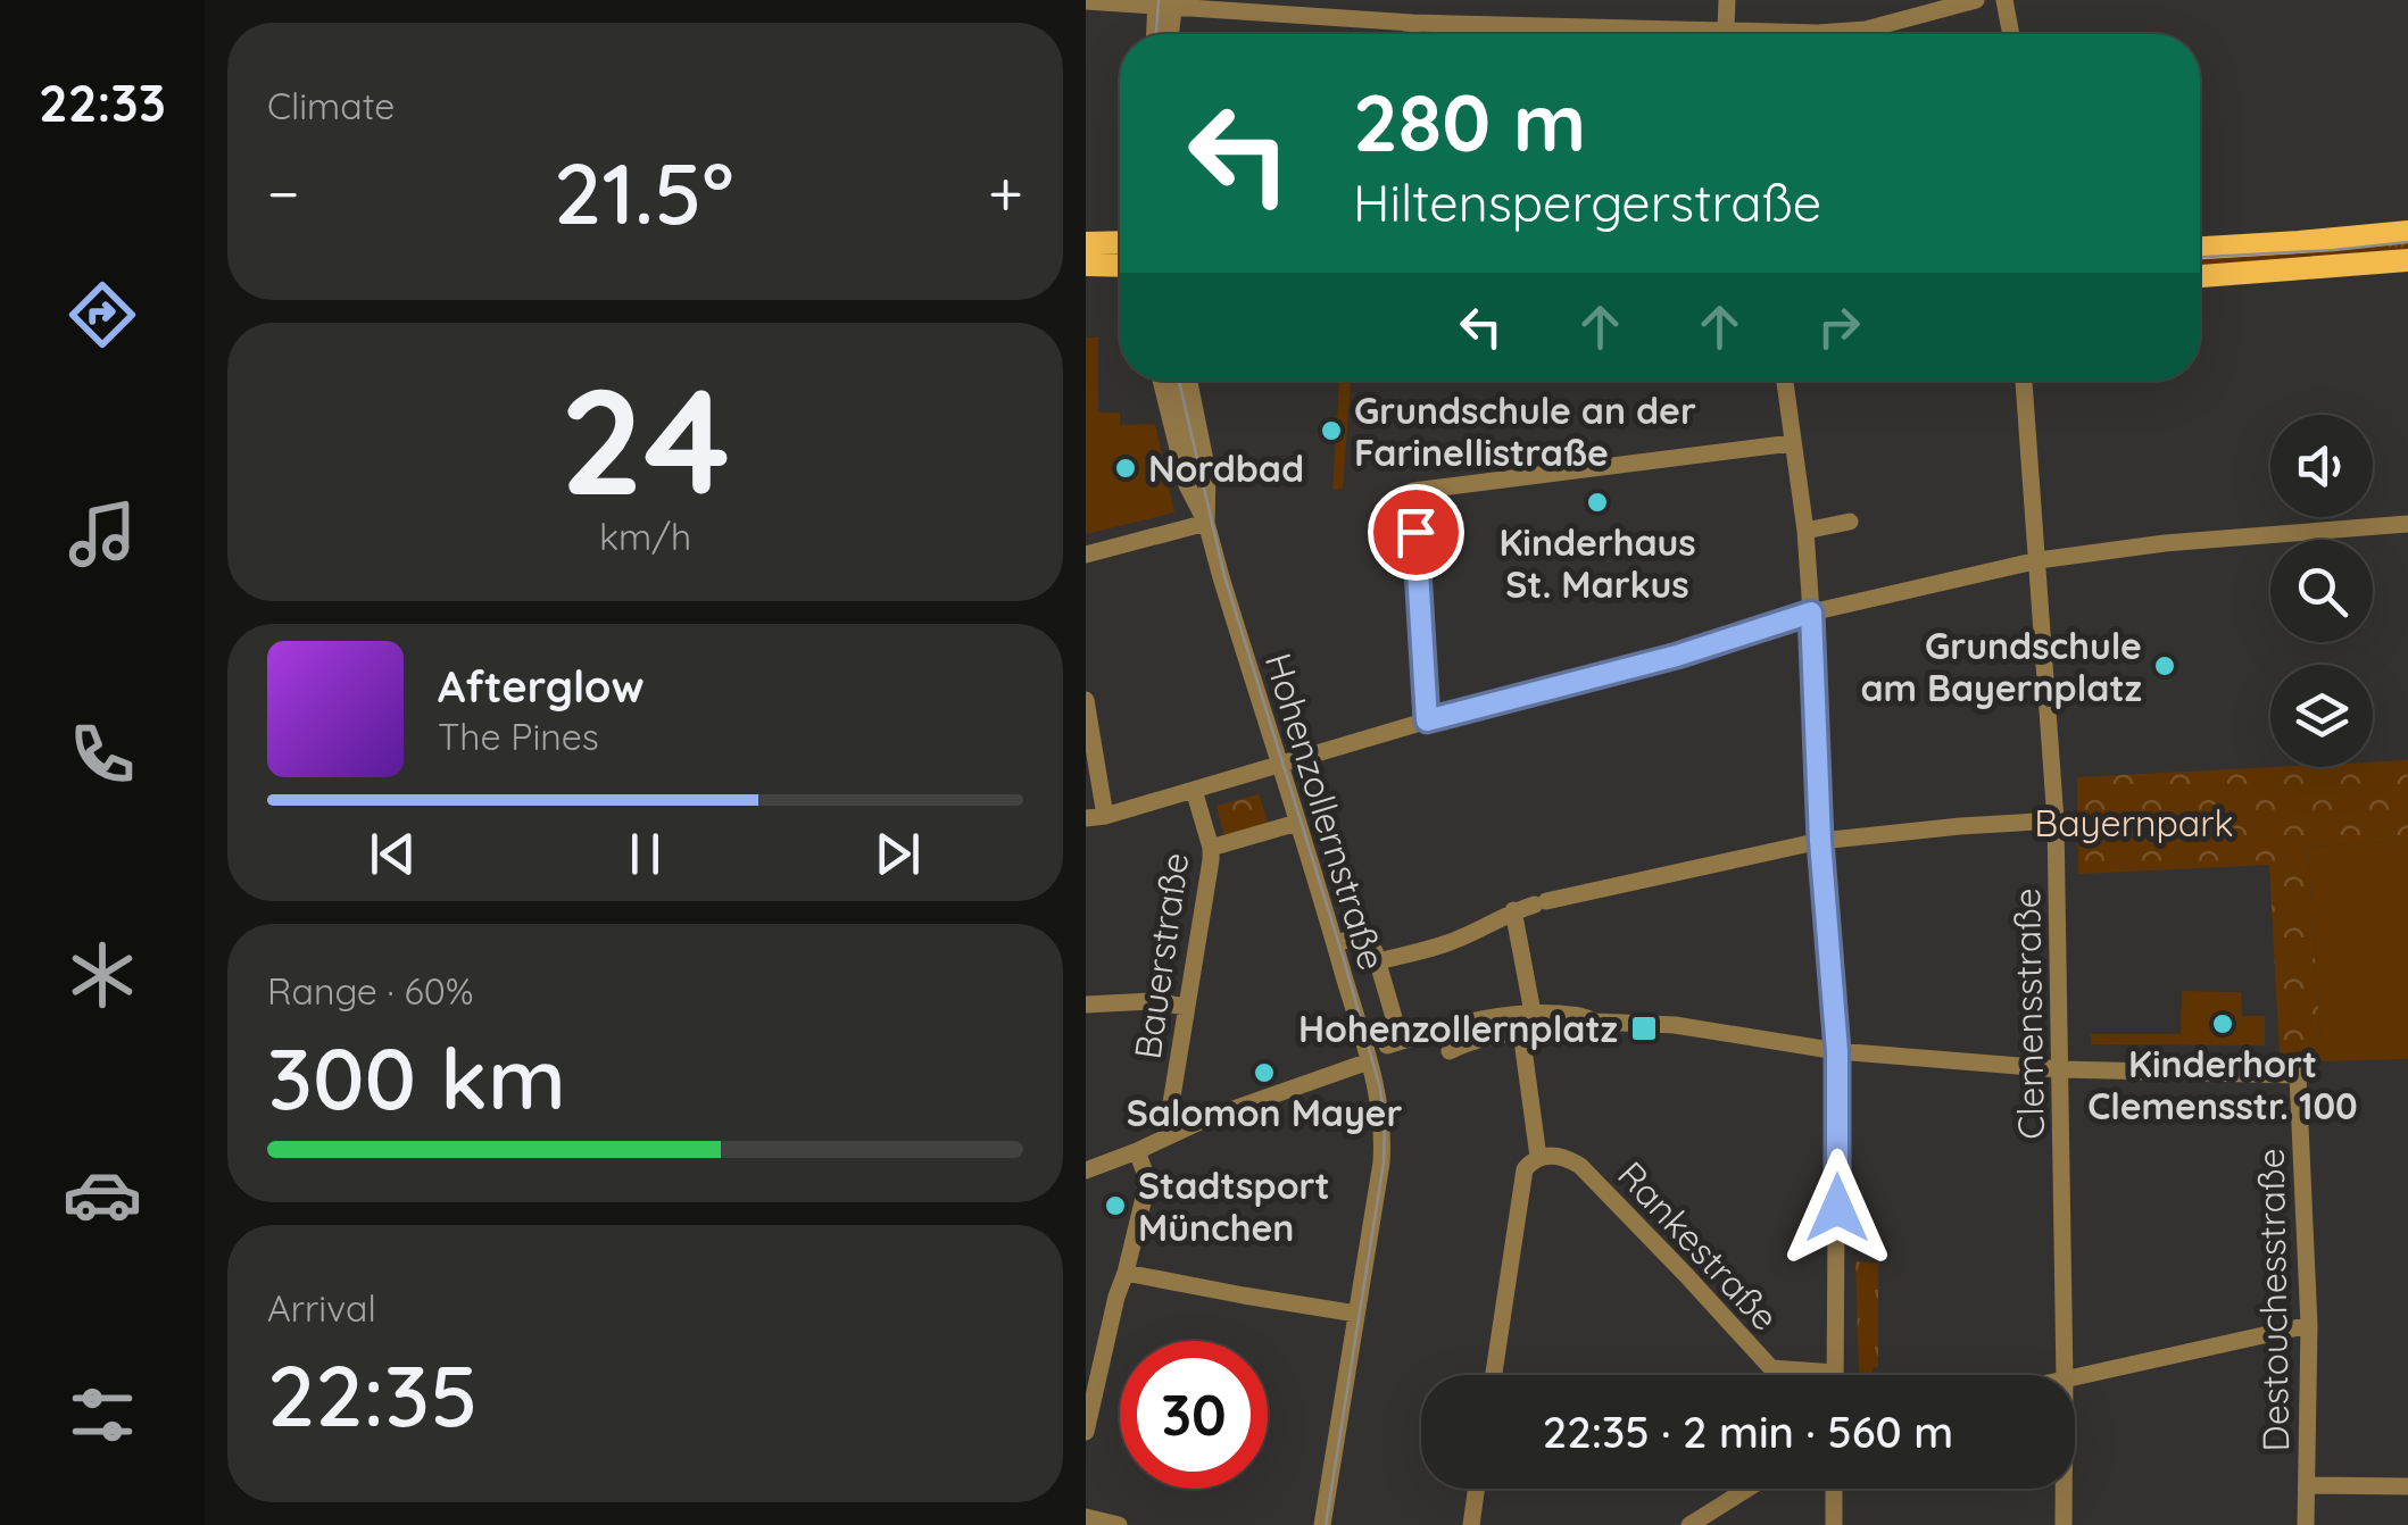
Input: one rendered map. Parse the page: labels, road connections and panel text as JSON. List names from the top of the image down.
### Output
{
  "streets": {
    "street": [
      "Hohenzollernstraße",
      "Bauerstraße",
      "Clemensstraße",
      "Rankestraße",
      "Destouchesstraße"
    ]
  },
  "crossings": [
    ["Clemensstraße", "Destouchesstraße"]
  ],
  "parks": ["Bayernpark"],
  "places": {
    "other": [
      "Grundschule an der Farinellistraße",
      "Nordbad",
      "Kinderhaus St. Markus",
      "Grundschule am Bayernplatz",
      "Kinderhort Clemensstr. 100",
      "Salomon Mayer",
      "Stadtsport München"
    ],
    "transit": ["Hohenzollernplatz"]
  },
  "page": {
    "tabs": "22:33",
    "tile": [
      "Climate",
      ["24", "km/h"],
      ["Range · 60%", "300 km"],
      ["Arrival", "22:35"]
    ],
    "turn": ["280 m", "Hiltenspergerstraße"],
    "heat": ["−", "21.5°", "+"],
    "song": ["Afterglow", "The Pines"],
    "limit": "30",
    "trip": "22:35 · 2 min · 560 m"
  }
}
